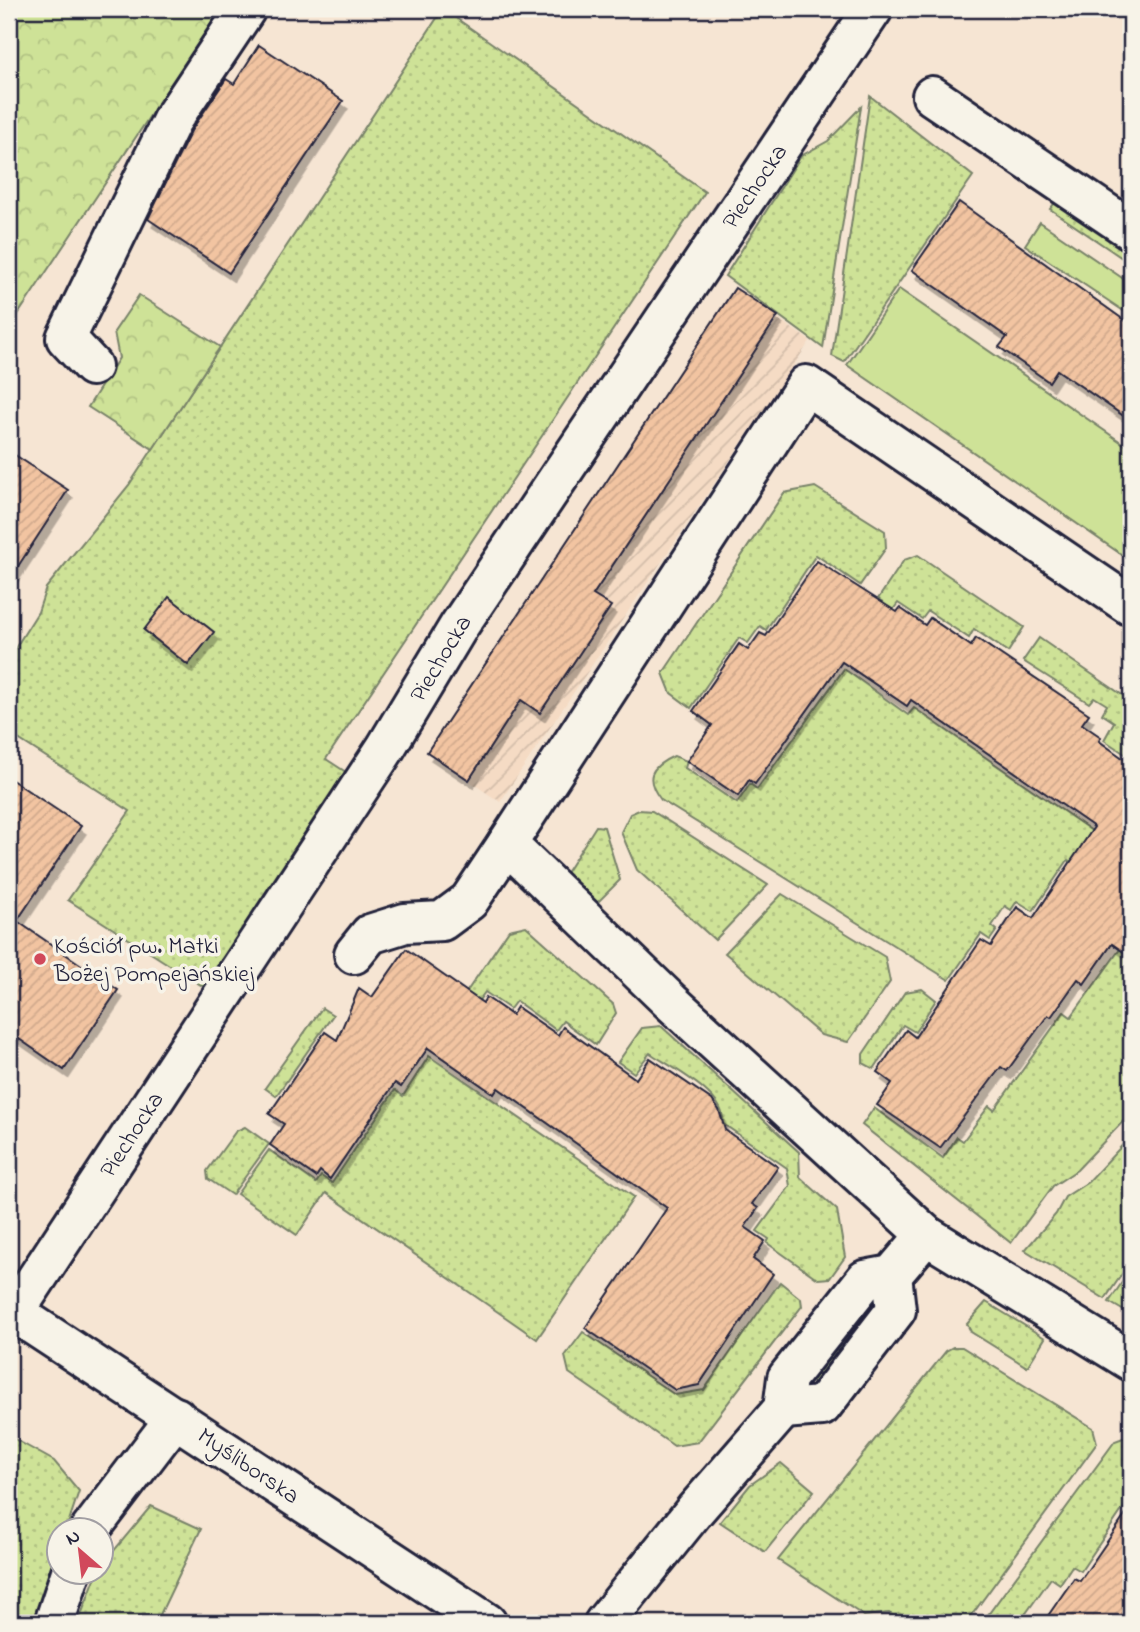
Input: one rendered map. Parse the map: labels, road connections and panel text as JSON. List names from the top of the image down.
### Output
{
  "streets": {
    "street": ["Piechocka", "Myśliborska"]
  },
  "crossings": [
    ["Piechocka", "Myśliborska"]
  ],
  "places": ["Kościół pw. Matki Bożej Pompejańskiej"],
  "north": "top left"
}
